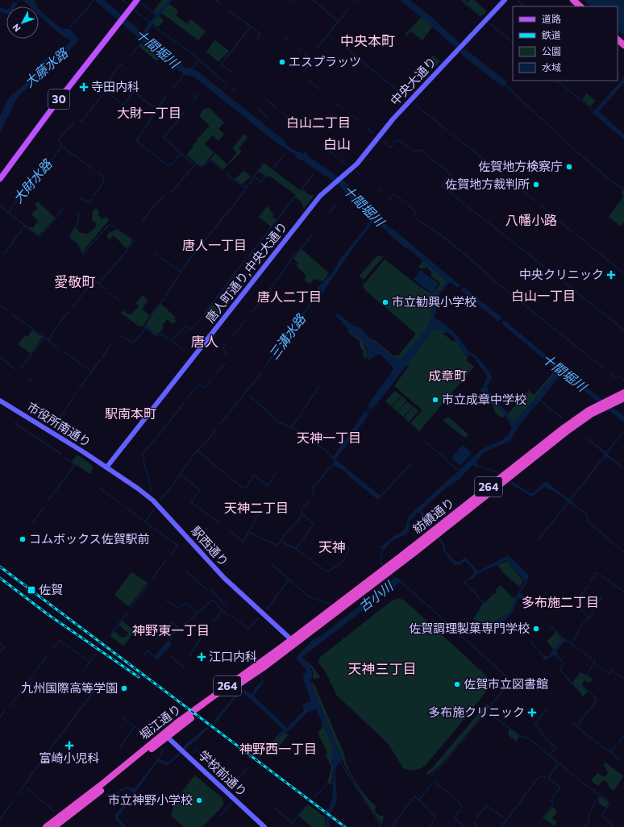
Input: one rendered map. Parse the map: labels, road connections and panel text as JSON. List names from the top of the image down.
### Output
{
  "streets": {
    "highway": ["264", "紡績通り", "堀江通り"],
    "main road": [
      "中央大通り",
      "30",
      "唐人町通り,中央大通り",
      "市役所南通り",
      "駅西通り",
      "学校前通り"
    ]
  },
  "crossings": [
    ["中央大通り", "唐人町通り,中央大通り"],
    ["唐人町通り,中央大通り", "市役所南通り"],
    ["唐人町通り,中央大通り", "駅西通り"],
    ["市役所南通り", "駅西通り"],
    ["264", "紡績通り"],
    ["紡績通り", "駅西通り"],
    ["紡績通り", "堀江通り"],
    ["駅西通り", "堀江通り"],
    ["堀江通り", "学校前通り"]
  ],
  "districts": [
    "中央本町",
    "大財一丁目",
    "白山二丁目",
    "白山",
    "八幡小路",
    "唐人一丁目",
    "愛敬町",
    "白山一丁目",
    "唐人二丁目",
    "唐人",
    "成章町",
    "駅南本町",
    "天神一丁目",
    "天神二丁目",
    "天神",
    "多布施二丁目",
    "神野東一丁目",
    "天神三丁目",
    "神野西一丁目"
  ],
  "water": [
    "十間堀川",
    "大藤水路",
    "大財水路",
    "三溝水路",
    "古小川"
  ],
  "places": {
    "other": [
      "エスプラッツ",
      "佐賀地方検察庁",
      "佐賀地方裁判所",
      "市立勧興小学校",
      "市立成章中学校",
      "コムボックス佐賀駅前",
      "佐賀調理製菓専門学校",
      "佐賀市立図書館",
      "九州国際高等学園",
      "市立神野小学校"
    ],
    "health": [
      "寺田内科",
      "中央クリニック",
      "江口内科",
      "多布施クリニック",
      "富崎小児科"
    ],
    "transit": ["佐賀"]
  },
  "legend": [
    "道路",
    "鉄道",
    "公園",
    "水域"
  ],
  "north": "bottom left"
}
